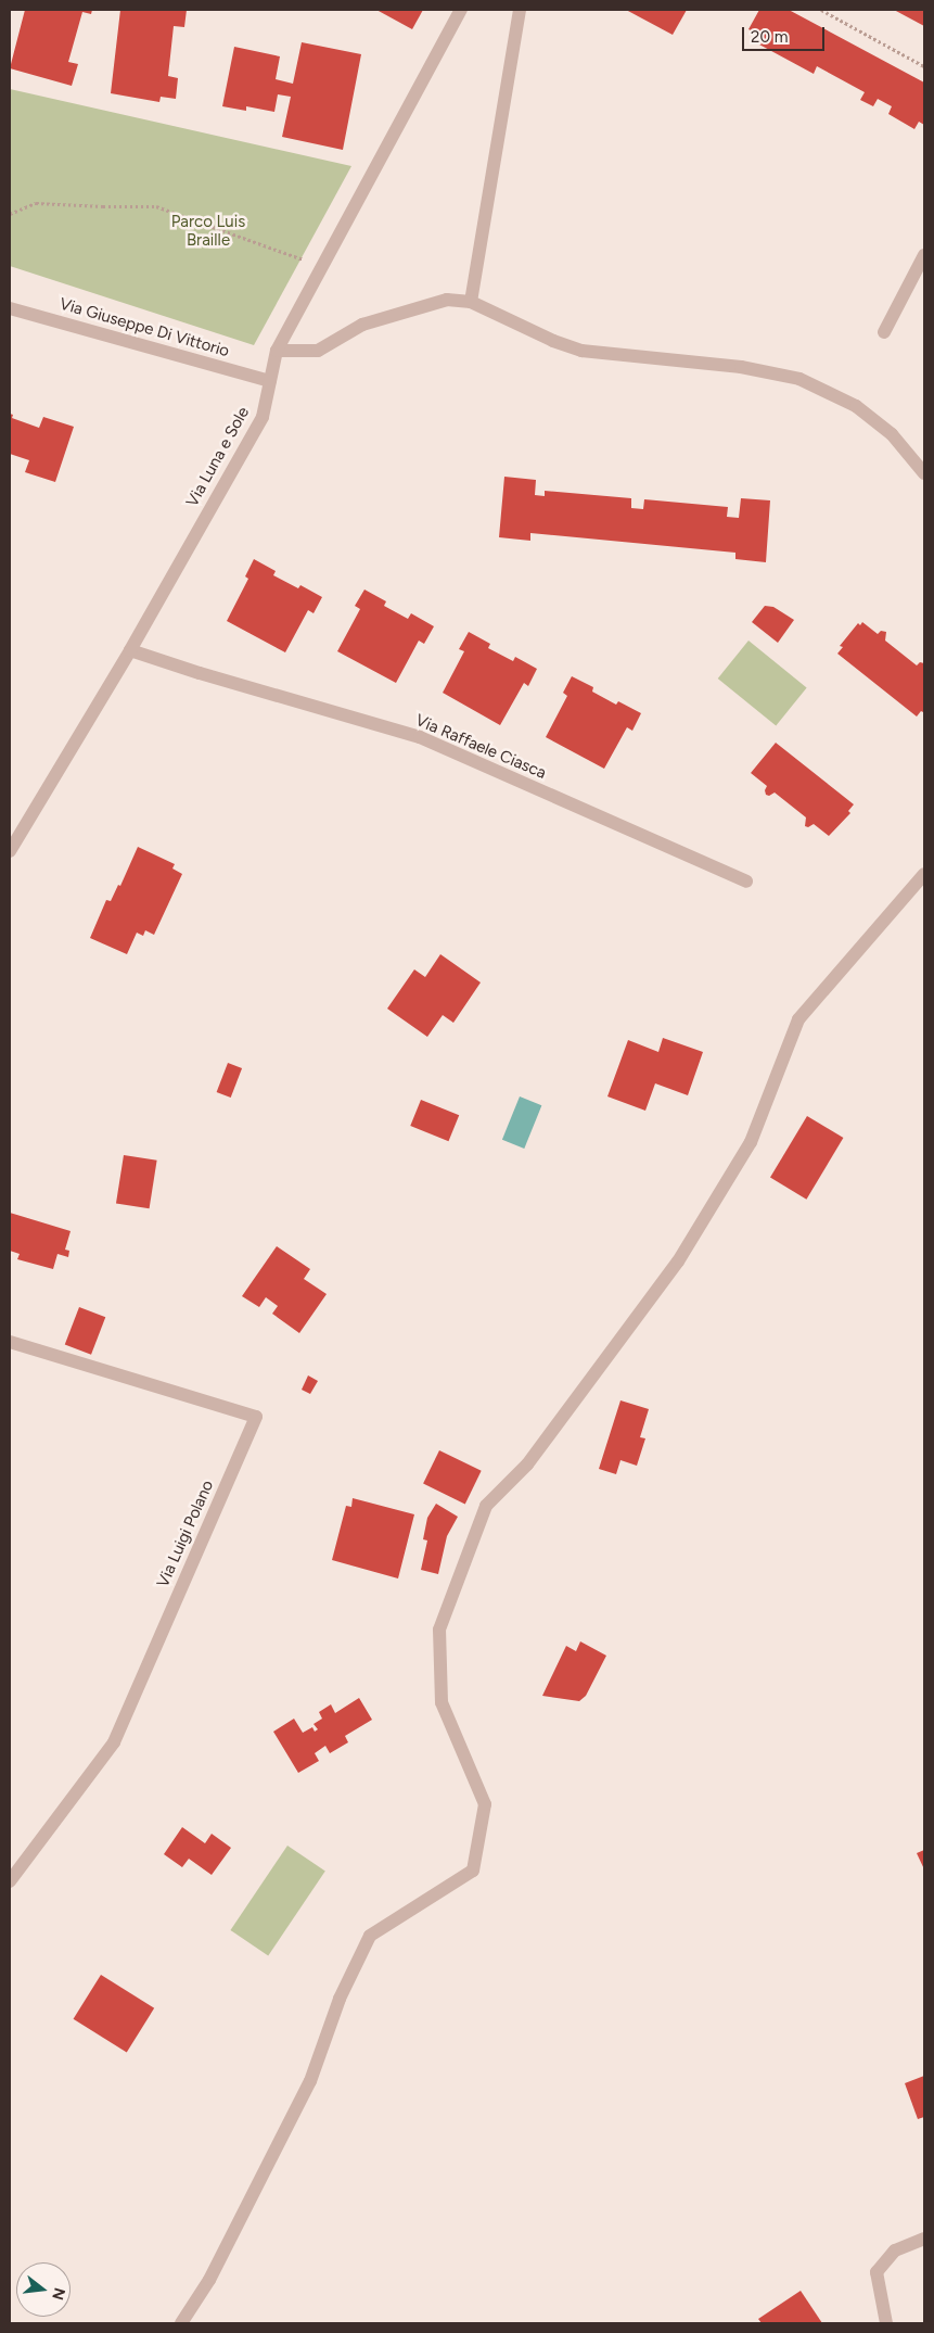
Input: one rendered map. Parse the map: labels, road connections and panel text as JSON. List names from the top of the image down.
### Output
{
  "streets": {
    "street": [
      "Via Giuseppe Di Vittorio",
      "Via Luna e Sole",
      "Via Raffaele Ciasca",
      "Via Luigi Polano"
    ]
  },
  "crossings": [
    ["Via Giuseppe Di Vittorio", "Via Luna e Sole"],
    ["Via Luna e Sole", "Via Raffaele Ciasca"]
  ],
  "parks": ["Parco Luis Braille"],
  "scale_bar": "20 m",
  "north": "right"
}
